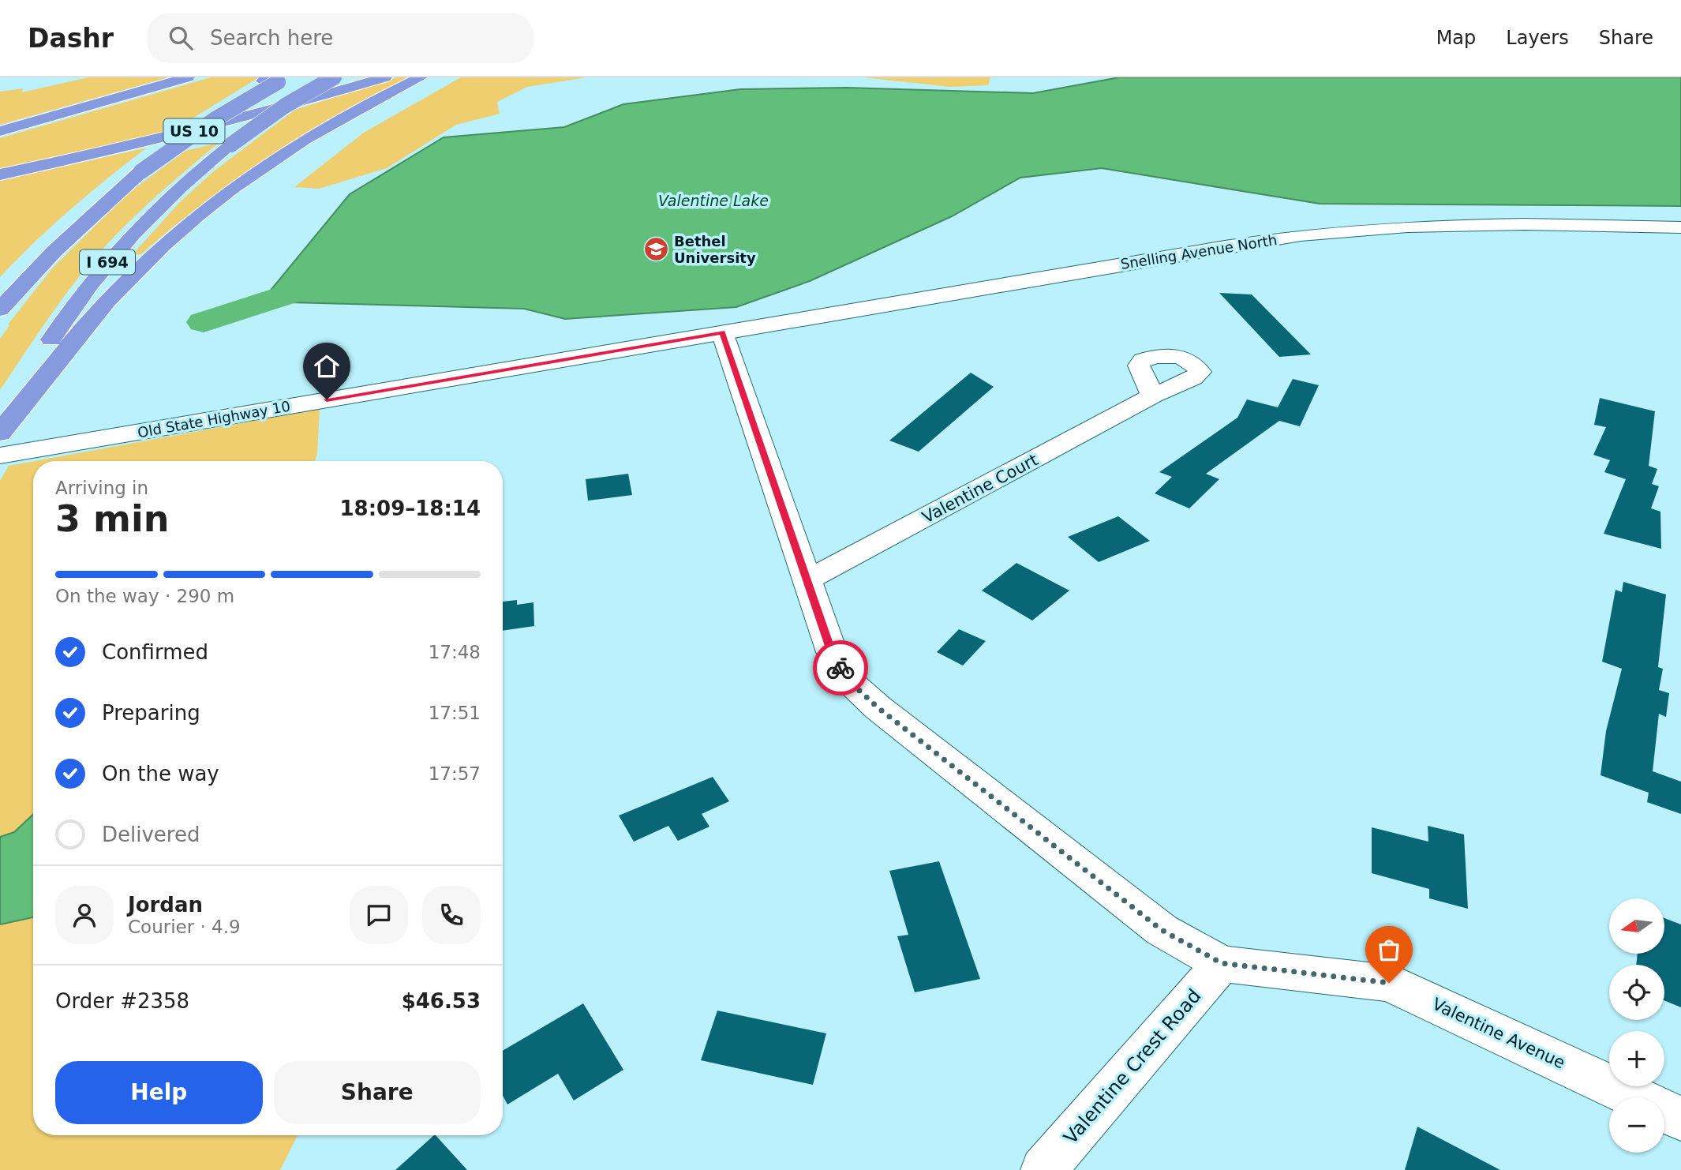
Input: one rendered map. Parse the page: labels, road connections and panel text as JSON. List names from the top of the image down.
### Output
{
  "streets": {
    "highway": ["US 10", "I 694"],
    "street": [
      "Snelling Avenue North",
      "Old State Highway 10",
      "Valentine Court",
      "Valentine Avenue",
      "Valentine Crest Road"
    ]
  },
  "crossings": [
    ["Snelling Avenue North", "Old State Highway 10"],
    ["Snelling Avenue North", "Valentine Avenue"],
    ["Old State Highway 10", "Valentine Avenue"],
    ["Valentine Court", "Valentine Avenue"],
    ["Valentine Avenue", "Valentine Crest Road"]
  ],
  "water": ["Valentine Lake"],
  "places": {
    "school or university": ["Bethel University"]
  },
  "north": "left",
  "page": {
    "header": "Dashr",
    "search": "Search here",
    "nav": ["Map", "Layers", "Share"],
    "heading": ["3 min", "Arriving in", "18:09–18:14"],
    "panel": [
      "Jordan",
      "Courier · 4.9",
      "Order #2358",
      "$46.53"
    ],
    "bar": "On the way · 290 m",
    "list": [
      ["Confirmed", "17:48"],
      ["Preparing", "17:51"],
      ["On the way", "17:57"],
      "Delivered"
    ],
    "map_buttons": ["+", "−"],
    "buttons": ["Help", "Share"]
  }
}
